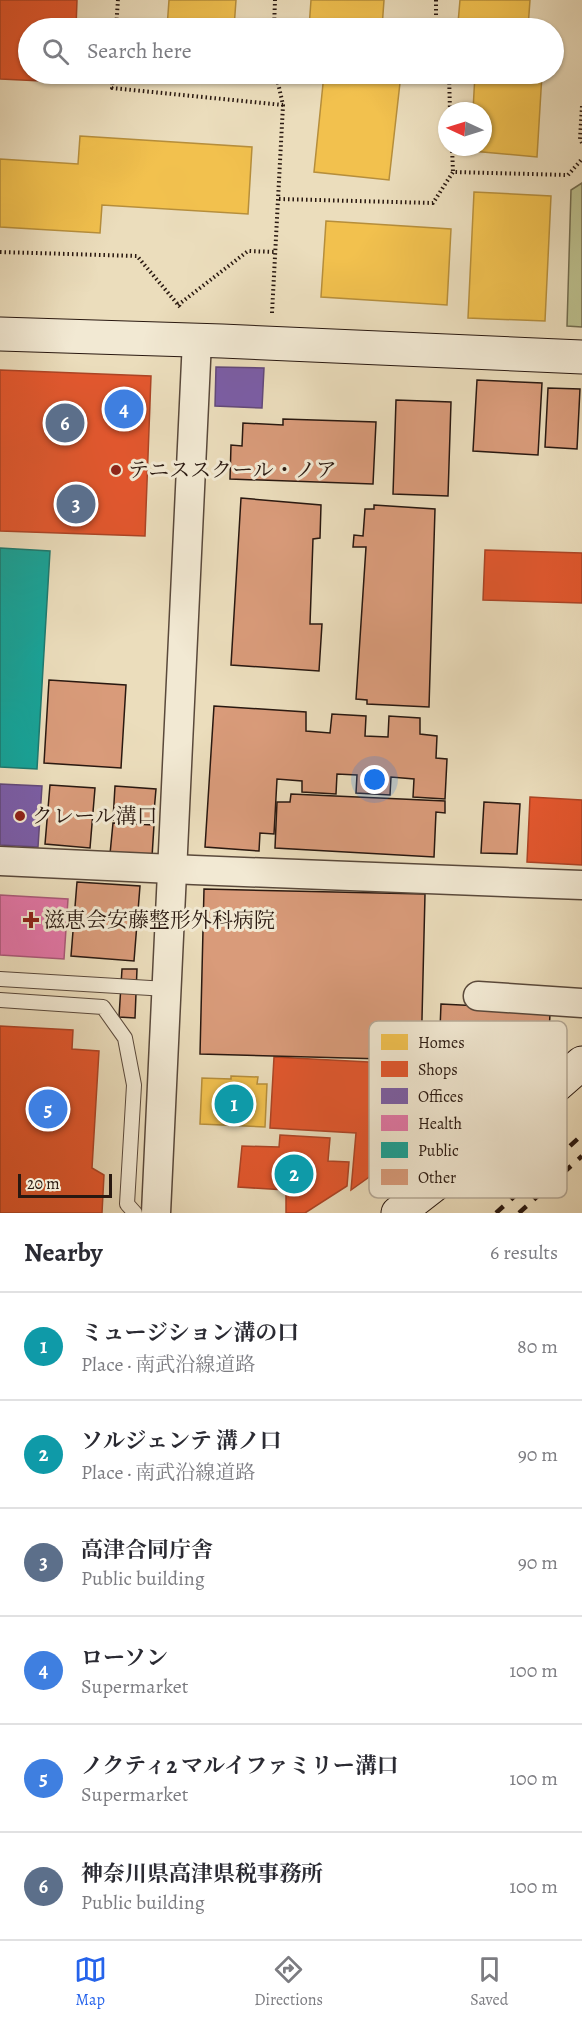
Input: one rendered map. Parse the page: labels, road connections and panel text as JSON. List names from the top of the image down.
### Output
{
  "places": {
    "other": ["テニススクール・ノア", "クレール溝口"],
    "health": ["滋恵会安藤整形外科病院"]
  },
  "legend": [
    "Homes",
    "Shops",
    "Offices",
    "Health",
    "Public",
    "Other"
  ],
  "scale_bar": "20 m",
  "north": "left",
  "page": {
    "search": "Search here",
    "pins": [
      "4",
      "6",
      "3",
      "1",
      "5",
      "2"
    ],
    "scale": "20 m",
    "heading": ["Nearby", "6 results"],
    "list": [
      {
        "mark": "1",
        "name": "ミュージション溝の口",
        "note": "Place · 南武沿線道路",
        "value": "80 m"
      },
      {
        "mark": "2",
        "name": "ソルジェンテ 溝ノ口",
        "note": "Place · 南武沿線道路",
        "value": "90 m"
      },
      {
        "mark": "3",
        "name": "高津合同庁舎",
        "note": "Public building",
        "value": "90 m"
      },
      {
        "mark": "4",
        "name": "ローソン",
        "note": "Supermarket",
        "value": "100 m"
      },
      {
        "mark": "5",
        "name": "ノクティ2 マルイファミリー溝口",
        "note": "Supermarket",
        "value": "100 m"
      },
      {
        "mark": "6",
        "name": "神奈川県高津県税事務所",
        "note": "Public building",
        "value": "100 m"
      }
    ],
    "nav": ["Map", "Directions", "Saved"]
  }
}
